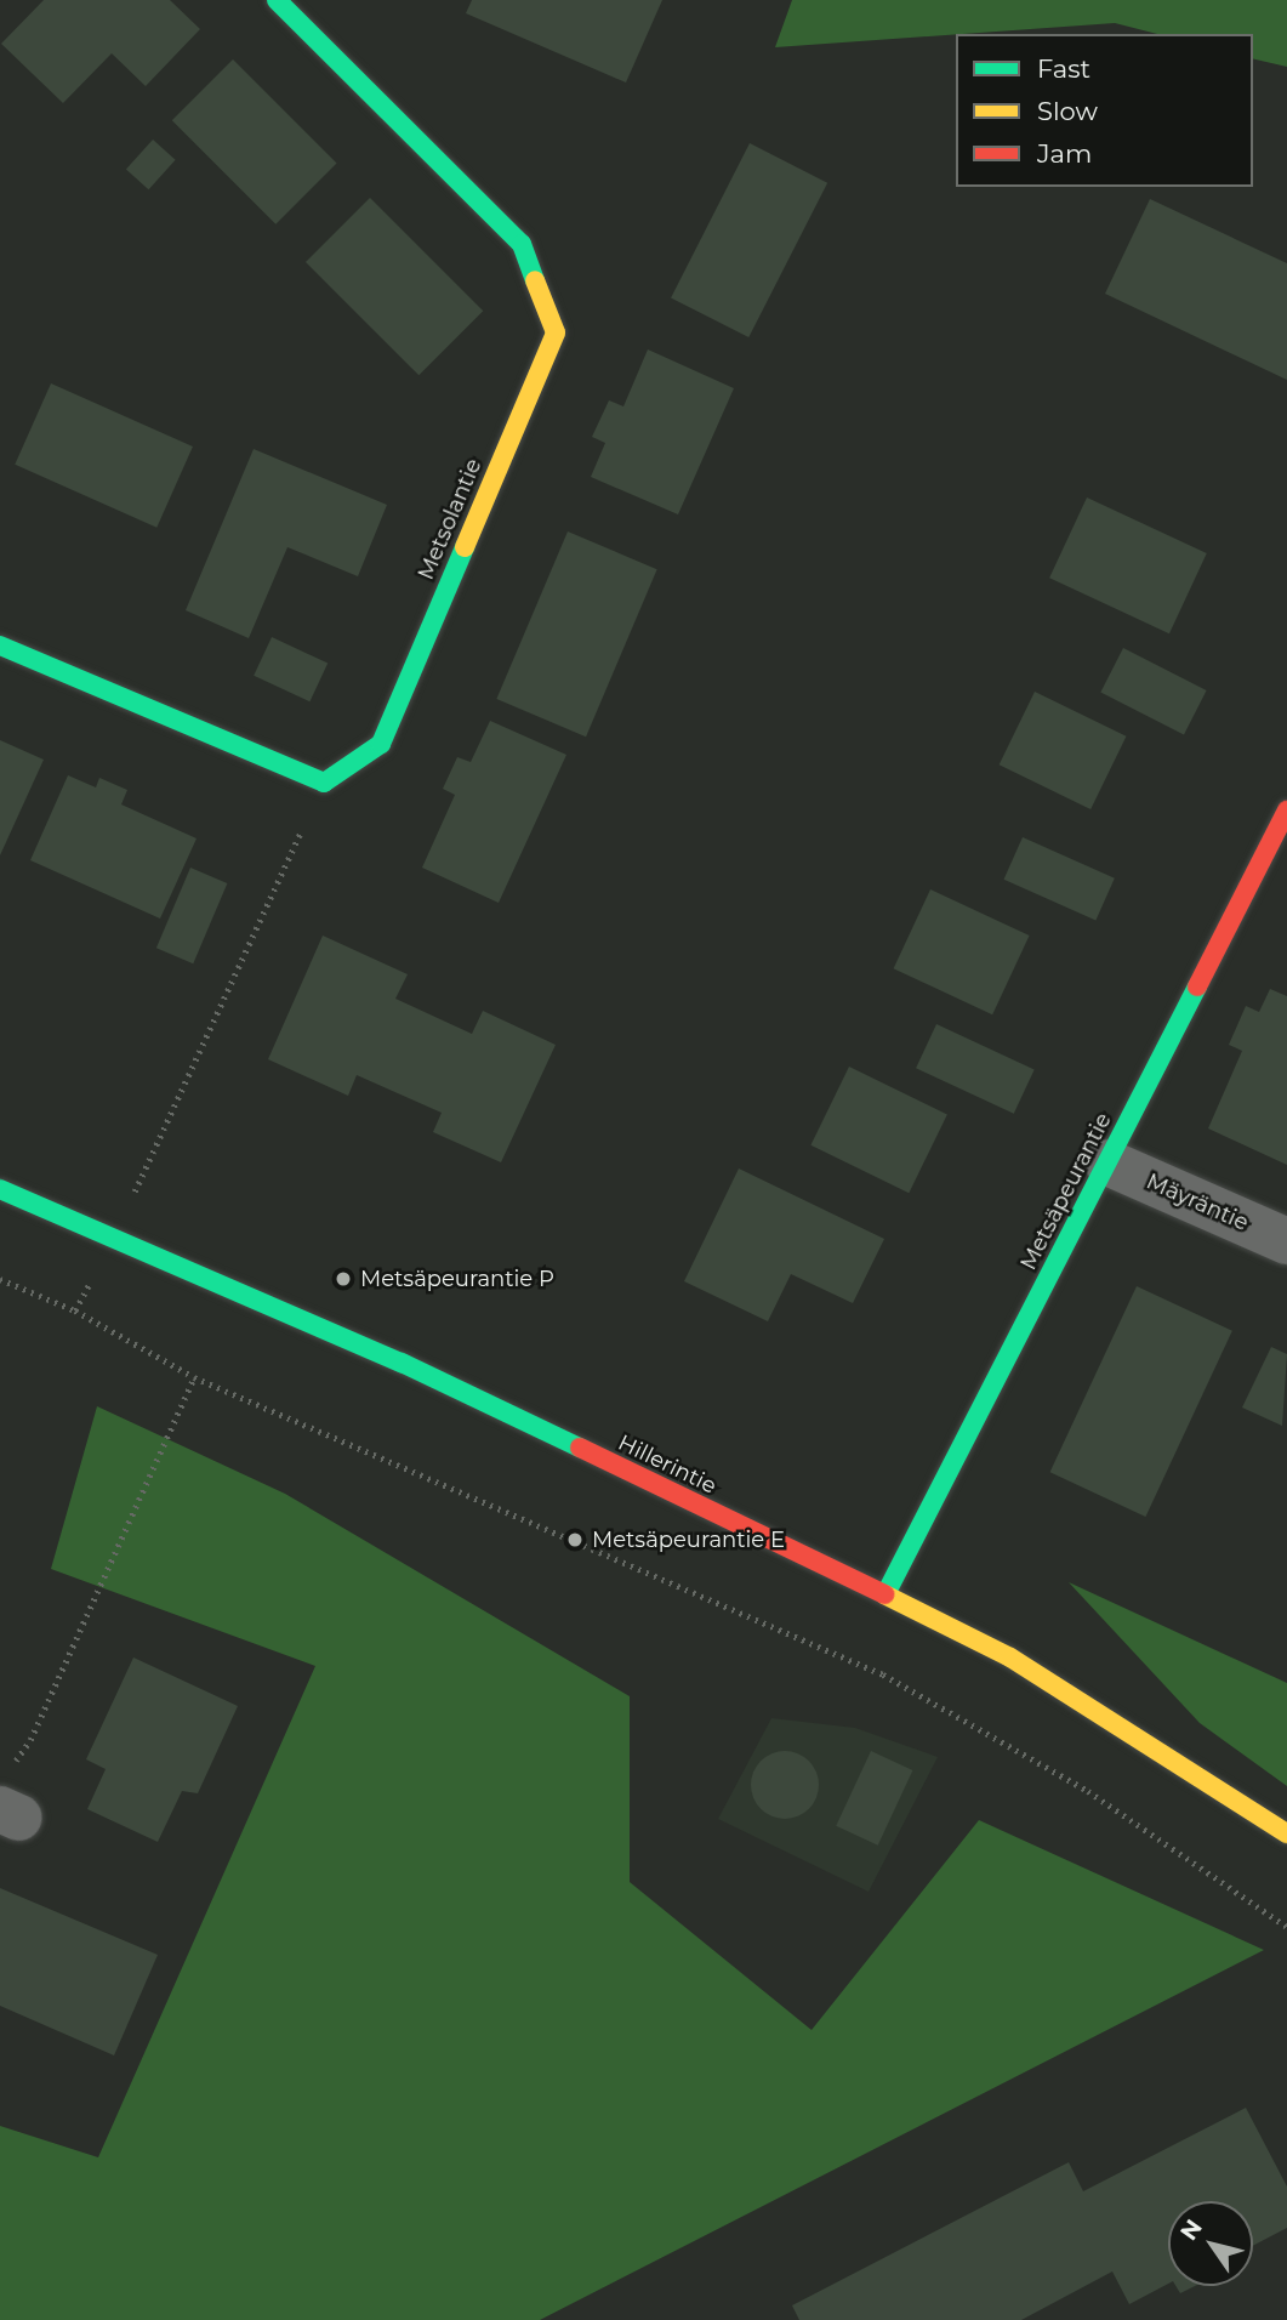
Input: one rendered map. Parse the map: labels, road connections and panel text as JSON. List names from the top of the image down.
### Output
{
  "streets": {
    "street": [
      "Metsolantie",
      "Metsäpeurantie",
      "Mäyräntie",
      "Hillerintie"
    ]
  },
  "crossings": [
    ["Metsäpeurantie", "Mäyräntie"],
    ["Metsäpeurantie", "Hillerintie"]
  ],
  "places": ["Metsäpeurantie P", "Metsäpeurantie E"],
  "legend": ["Fast", "Slow", "Jam"],
  "north": "top left"
}
